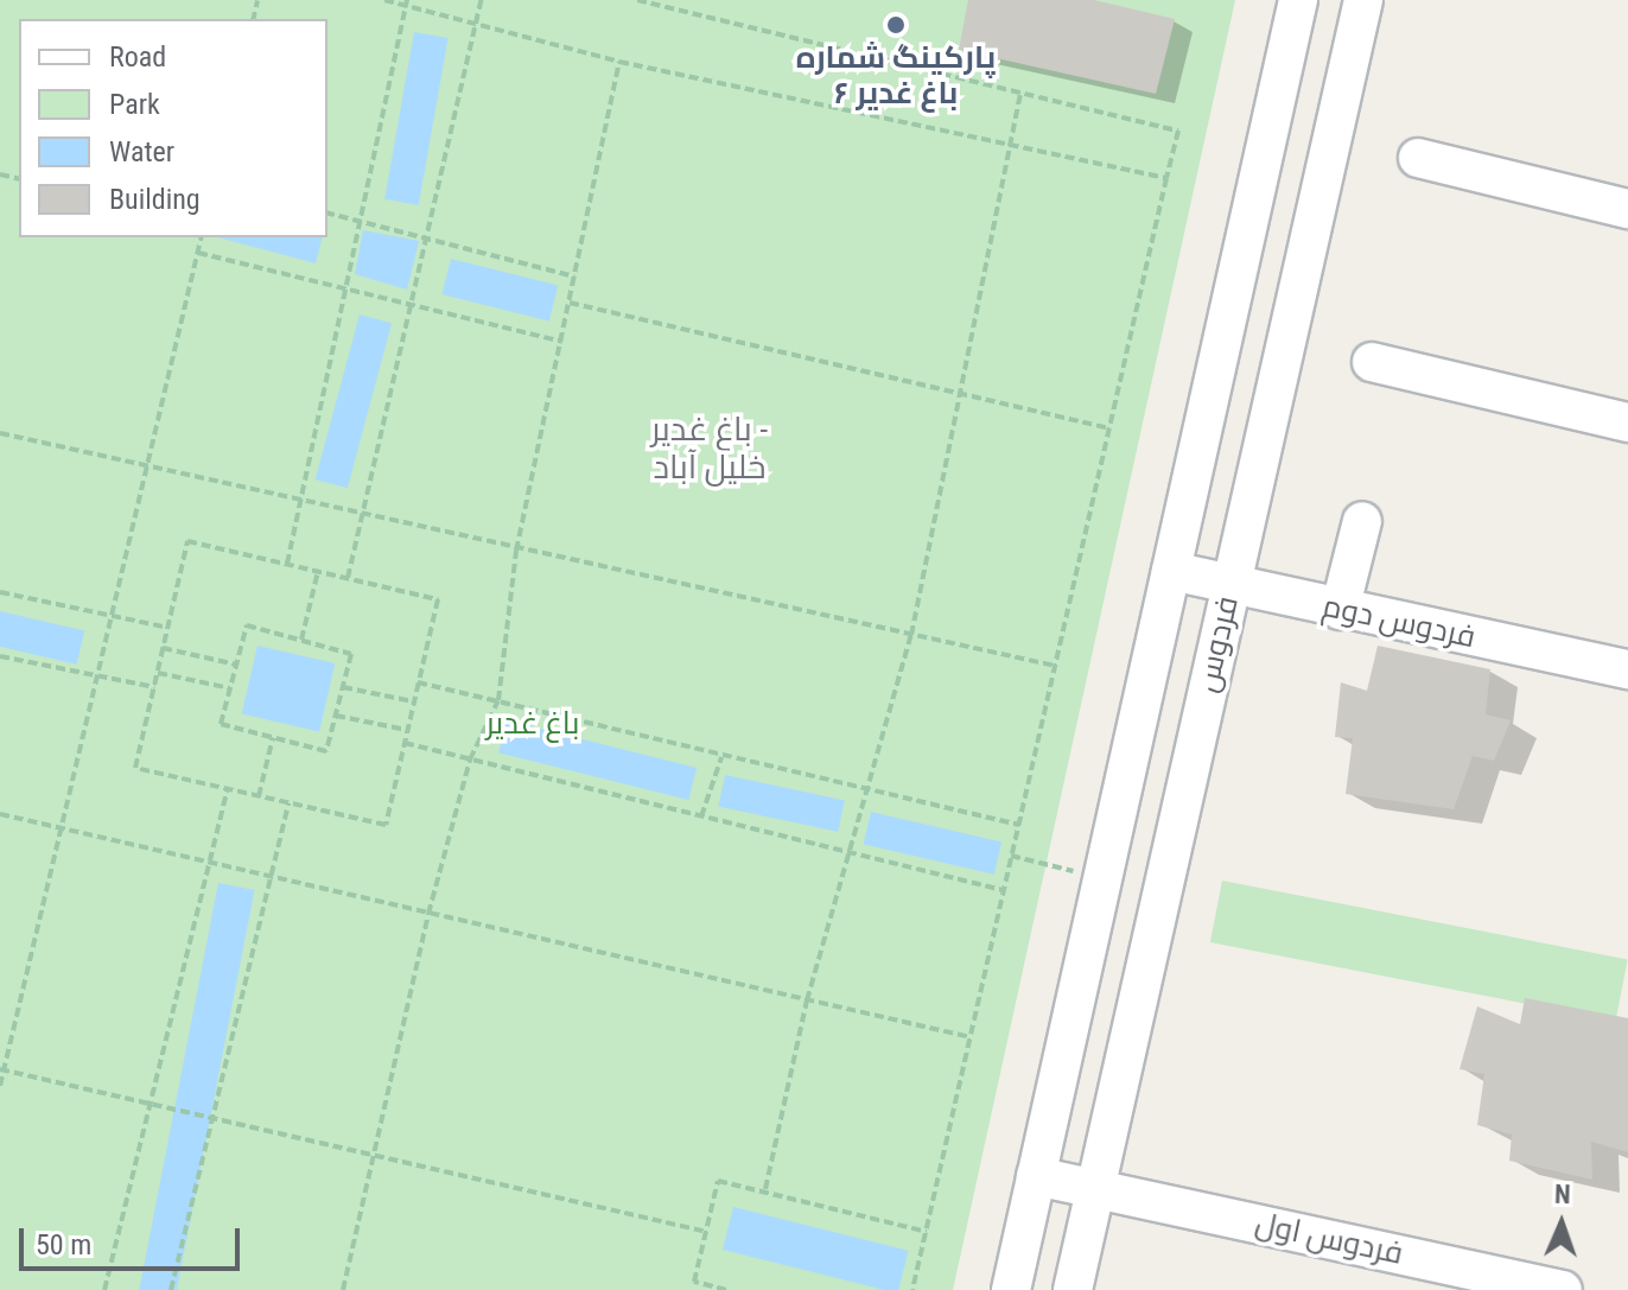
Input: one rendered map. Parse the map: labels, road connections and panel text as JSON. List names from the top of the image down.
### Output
{
  "streets": {
    "street": ["فردوس دوم", "فردوس", "فردوس اول"]
  },
  "crossings": [
    ["فردوس دوم", "فردوس"],
    ["فردوس", "فردوس اول"]
  ],
  "districts": ["باغ غدیر - خلیل آباد"],
  "parks": ["باغ غدیر"],
  "places": ["پارکینگ شماره ۶ باغ غدیر"],
  "legend": [
    "Road",
    "Park",
    "Water",
    "Building"
  ],
  "scale_bar": "50 m",
  "north": "top"
}
